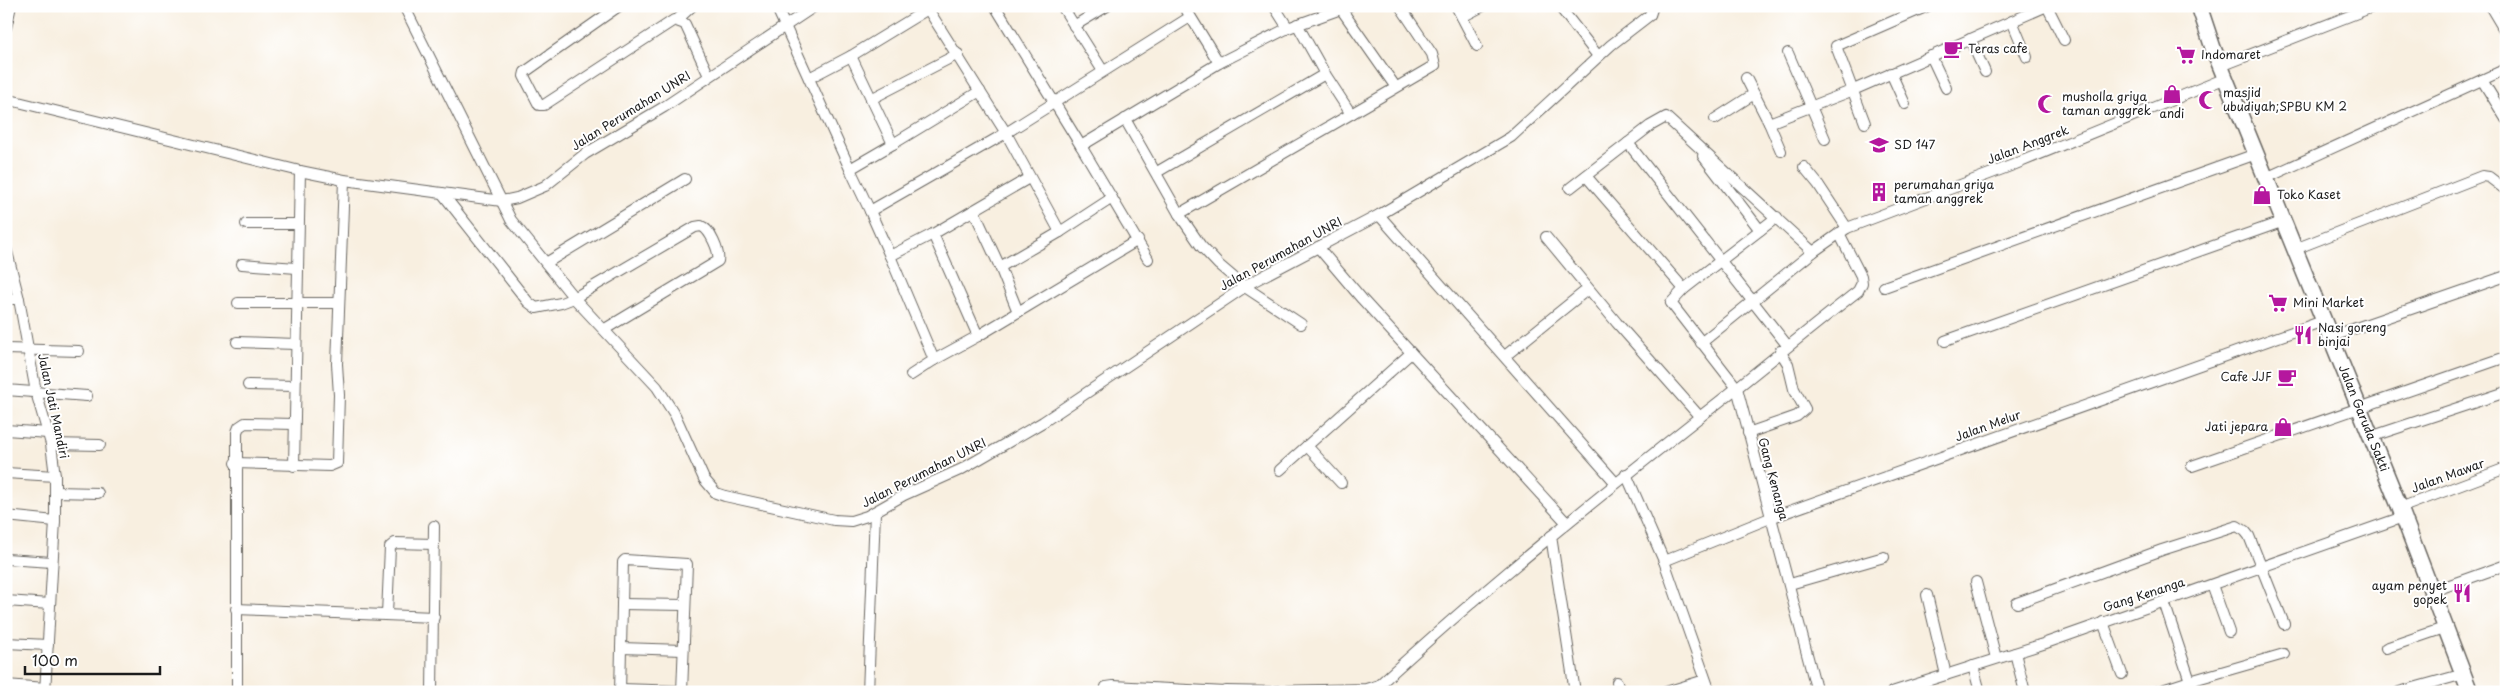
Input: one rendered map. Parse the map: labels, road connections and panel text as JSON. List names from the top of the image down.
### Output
{
  "streets": {
    "highway": ["Jalan Garuda Sakti"],
    "street": [
      "Jalan Perumahan UNRI",
      "Jalan Anggrek",
      "Jalan Jati Mandiri",
      "Jalan Melur",
      "Jalan Mawar",
      "Gang Kenanga"
    ]
  },
  "crossings": [
    ["Jalan Anggrek", "Jalan Garuda Sakti"],
    ["Jalan Garuda Sakti", "Jalan Melur"],
    ["Jalan Garuda Sakti", "Jalan Mawar"],
    ["Jalan Garuda Sakti", "Gang Kenanga"],
    ["Jalan Melur", "Gang Kenanga"],
    ["Jalan Mawar", "Gang Kenanga"]
  ],
  "places": {
    "cafe": ["Teras cafe", "Cafe JJF"],
    "supermarket": ["Indomaret", "Mini Market"],
    "shop": ["andi", "Toko Kaset", "Jati jepara"],
    "mosque": ["masjid ubudiyah;SPBU KM 2", "musholla griya taman anggrek"],
    "school or university": ["SD 147"],
    "building": ["perumahan griya taman anggrek"],
    "restaurant": ["Nasi goreng binjai", "ayam penyet gopek"]
  },
  "scale_bar": "100 m"
}
